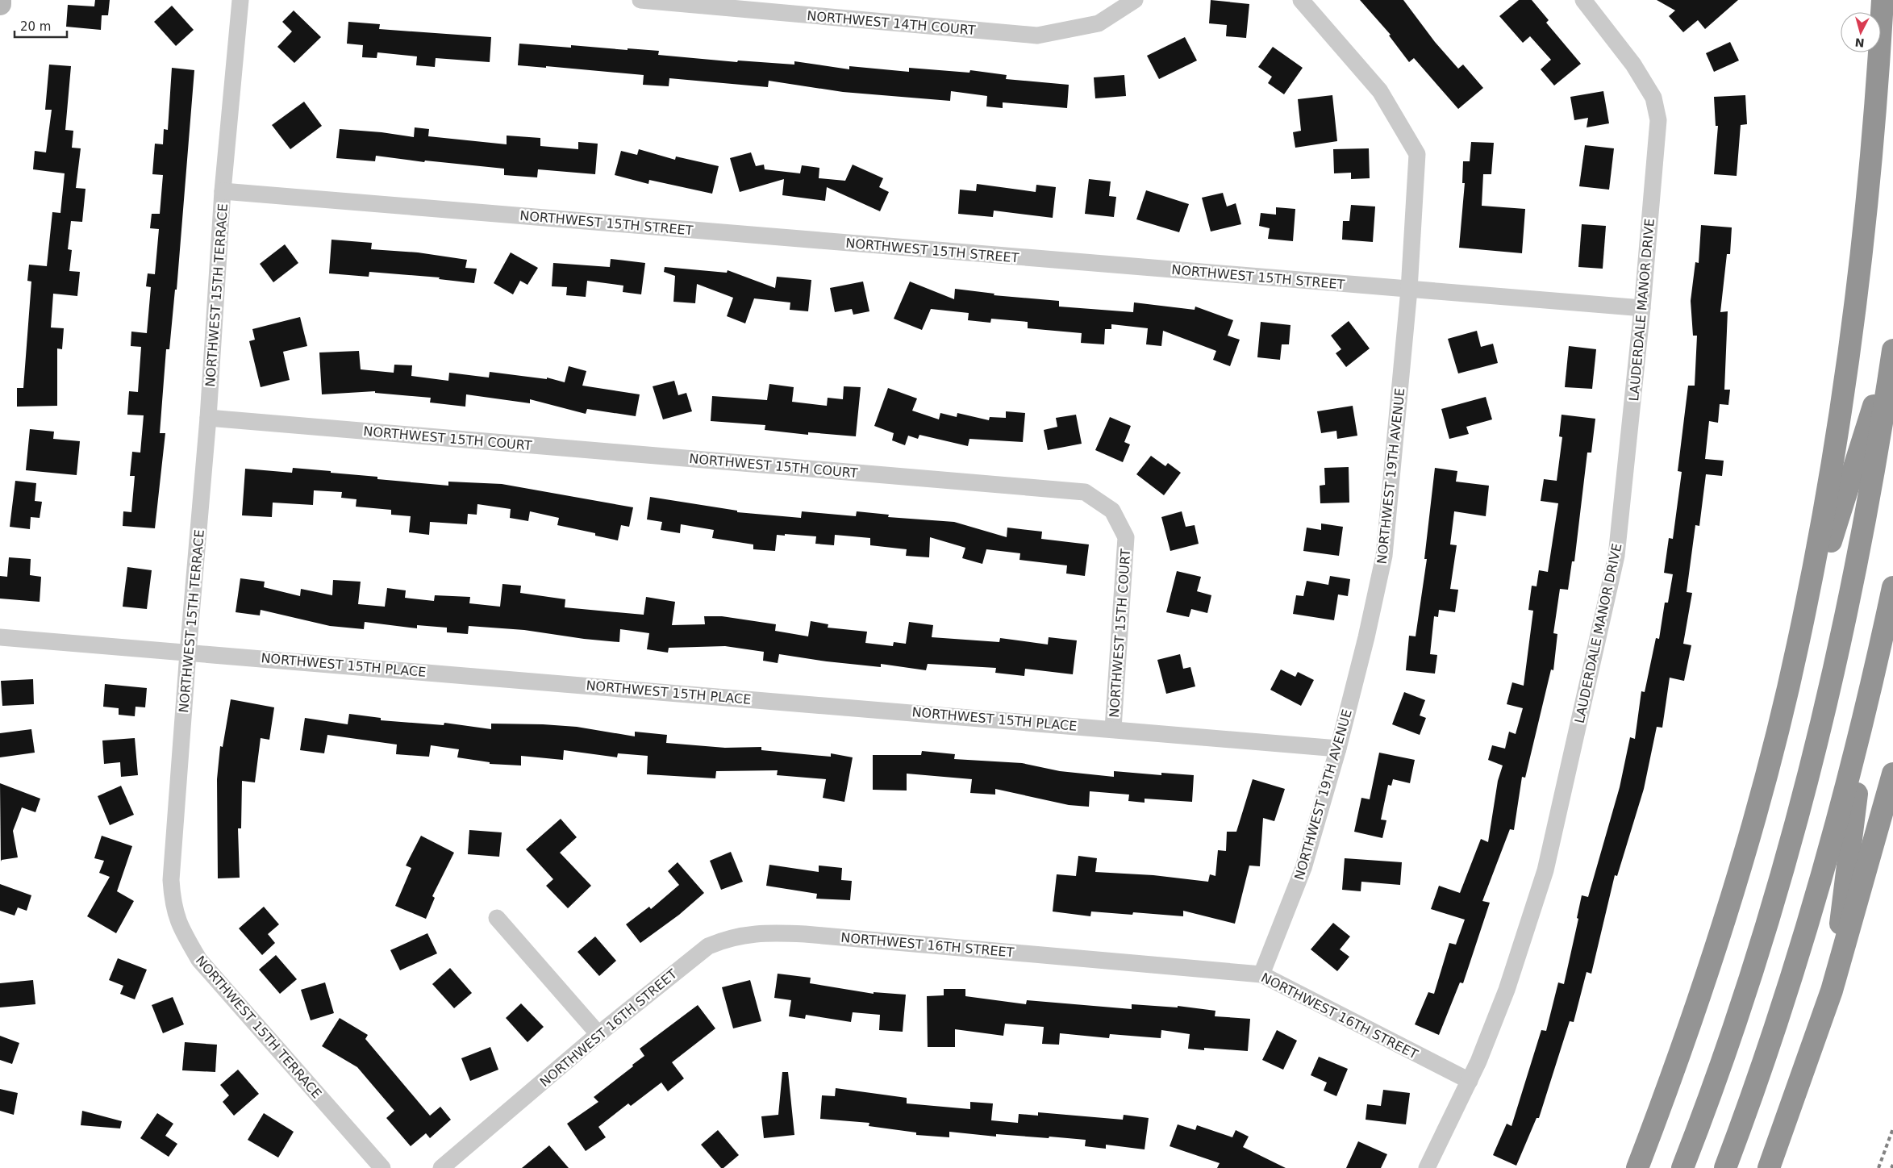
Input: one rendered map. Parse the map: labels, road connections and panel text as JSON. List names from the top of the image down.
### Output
{
  "streets": {
    "street": [
      "NORTHWEST 14TH COURT",
      "NORTHWEST 15TH STREET",
      "NORTHWEST 15TH TERRACE",
      "LAUDERDALE MANOR DRIVE",
      "NORTHWEST 15TH COURT",
      "NORTHWEST 19TH AVENUE",
      "NORTHWEST 15TH PLACE",
      "NORTHWEST 16TH STREET"
    ]
  },
  "crossings": [
    ["NORTHWEST 15TH STREET", "NORTHWEST 15TH TERRACE"],
    ["NORTHWEST 15TH STREET", "LAUDERDALE MANOR DRIVE"],
    ["NORTHWEST 15TH STREET", "NORTHWEST 19TH AVENUE"],
    ["NORTHWEST 15TH TERRACE", "NORTHWEST 15TH COURT"],
    ["NORTHWEST 15TH TERRACE", "NORTHWEST 15TH PLACE"],
    ["LAUDERDALE MANOR DRIVE", "NORTHWEST 16TH STREET"],
    ["NORTHWEST 15TH COURT", "NORTHWEST 15TH PLACE"],
    ["NORTHWEST 19TH AVENUE", "NORTHWEST 15TH PLACE"],
    ["NORTHWEST 19TH AVENUE", "NORTHWEST 16TH STREET"]
  ],
  "scale_bar": "20 m",
  "north": "bottom"
}
